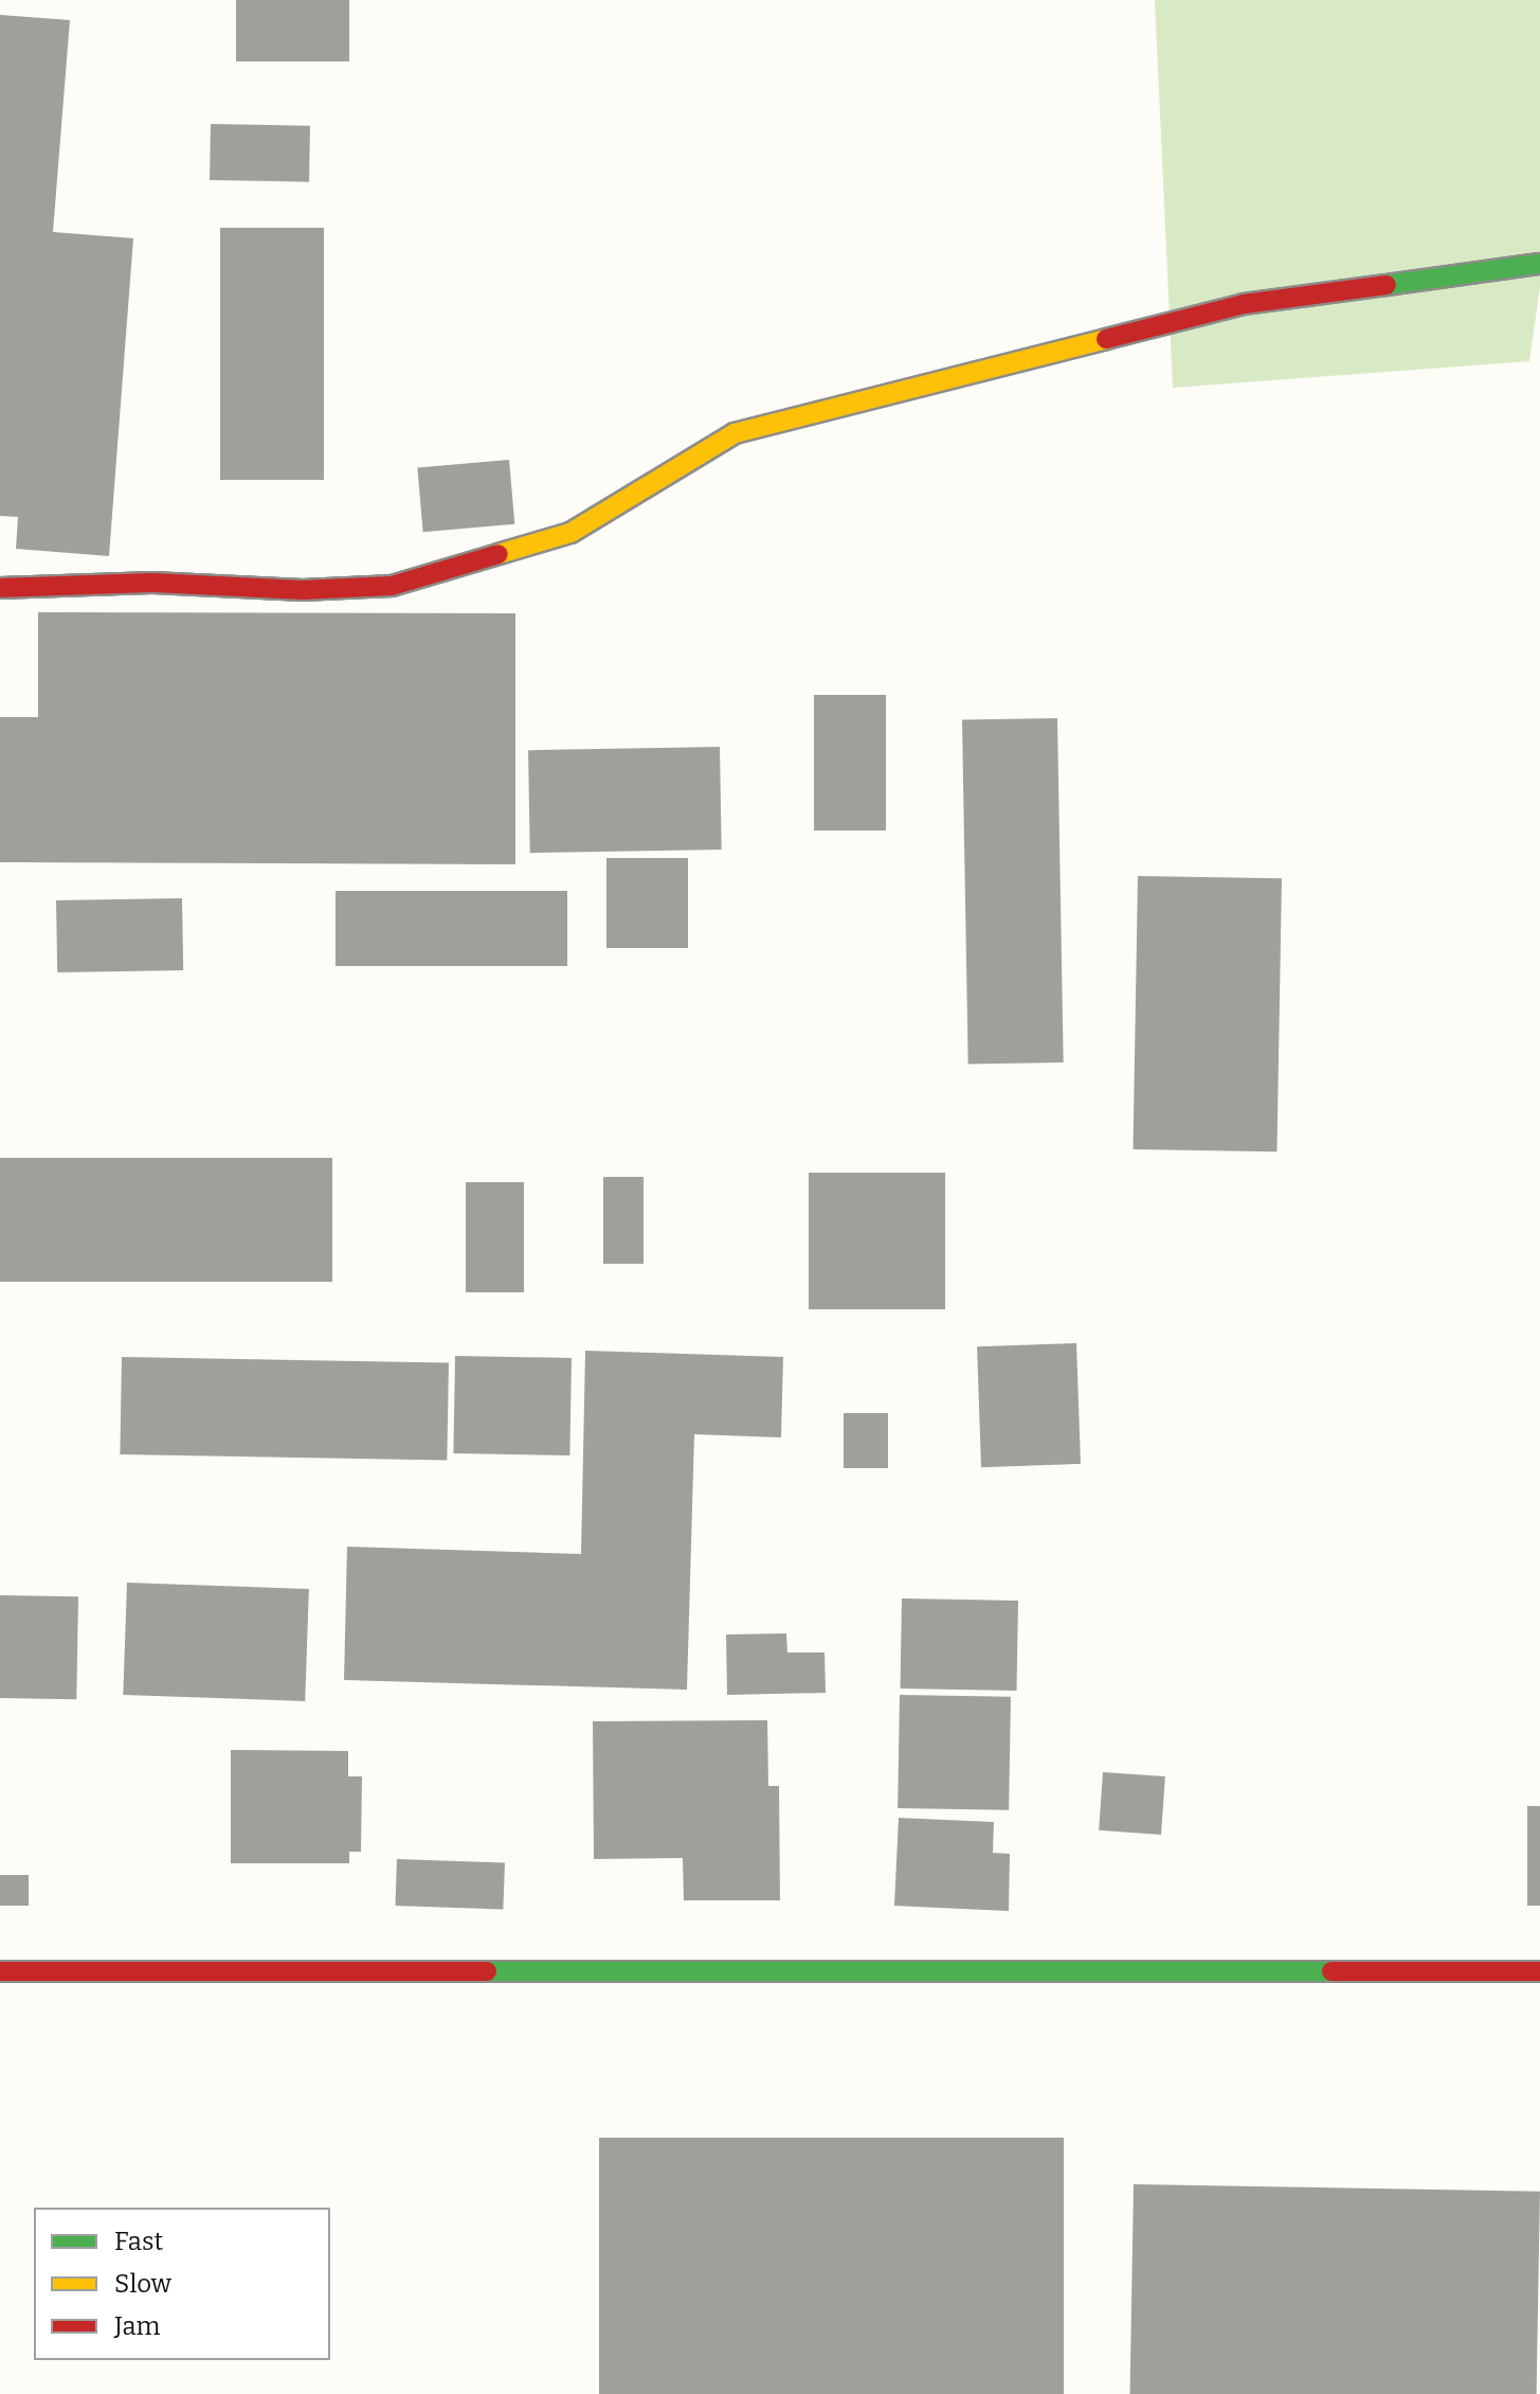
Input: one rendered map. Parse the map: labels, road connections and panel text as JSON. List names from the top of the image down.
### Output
{
  "legend": ["Fast", "Slow", "Jam"]
}
